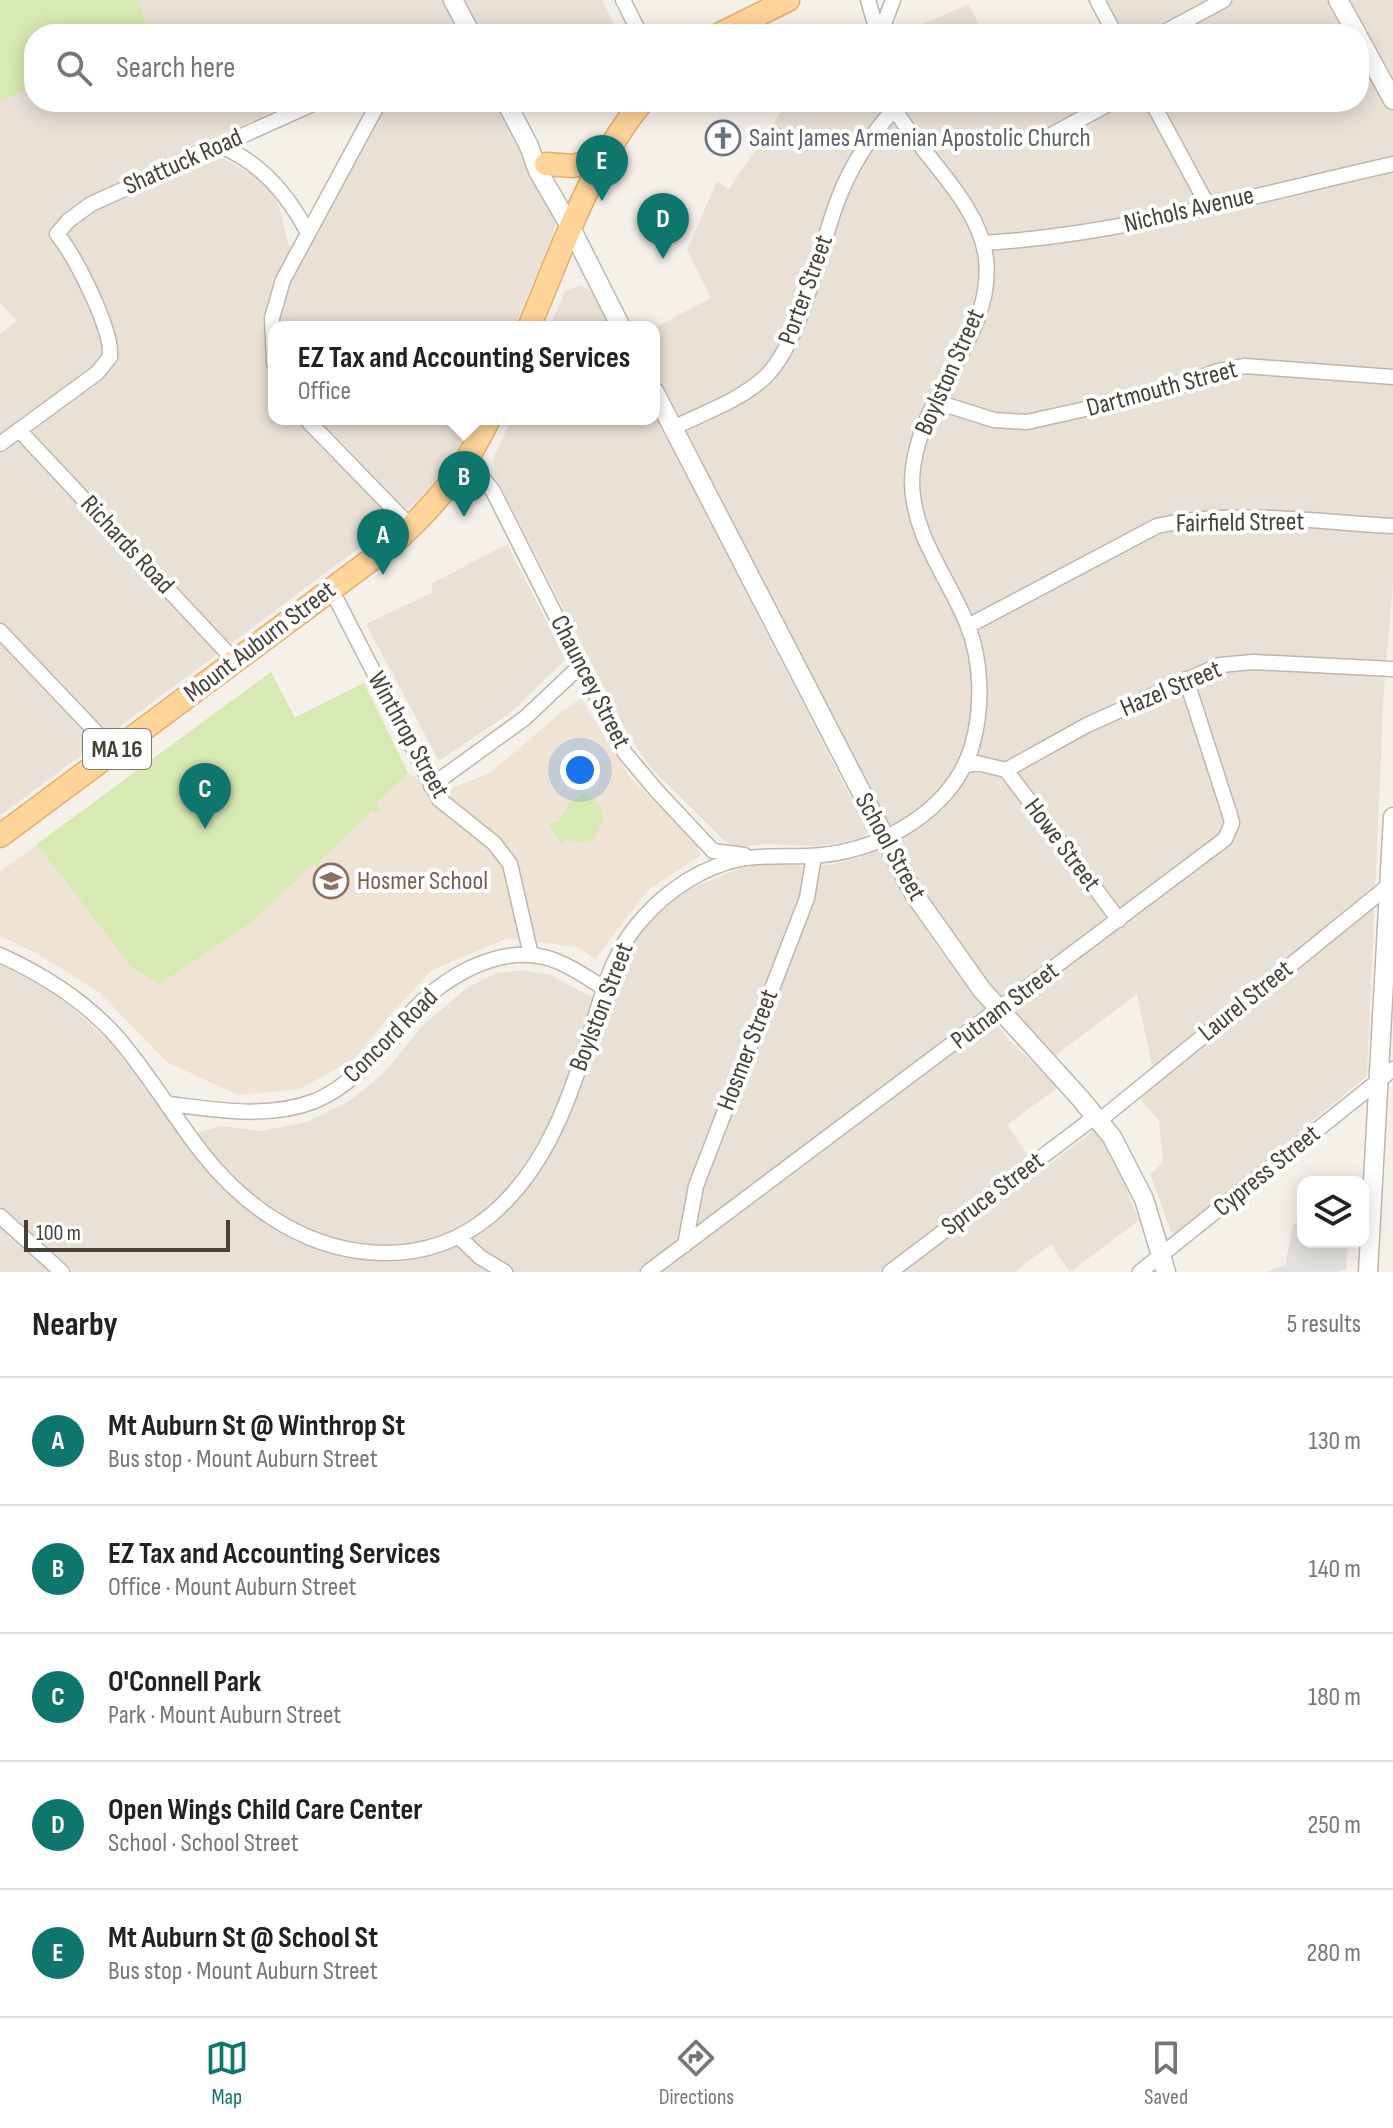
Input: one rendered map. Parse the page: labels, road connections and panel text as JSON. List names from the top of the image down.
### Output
{
  "streets": {
    "main road": ["Mount Auburn Street", "MA 16"],
    "street": [
      "Shattuck Road",
      "Nichols Avenue",
      "Porter Street",
      "Boylston Street",
      "Dartmouth Street",
      "Fairfield Street",
      "Richards Road",
      "Chauncey Street",
      "Hazel Street",
      "Winthrop Street",
      "Howe Street",
      "School Street",
      "Laurel Street",
      "Putnam Street",
      "Concord Road",
      "Hosmer Street",
      "Cypress Street",
      "Spruce Street"
    ]
  },
  "crossings": [
    ["Shattuck Road", "Richards Road"],
    ["Nichols Avenue", "Boylston Street"],
    ["Porter Street", "School Street"],
    ["Boylston Street", "Dartmouth Street"],
    ["Boylston Street", "Fairfield Street"],
    ["Boylston Street", "Chauncey Street"],
    ["Boylston Street", "School Street"],
    ["Boylston Street", "Concord Road"],
    ["Boylston Street", "Hosmer Street"],
    ["Richards Road", "Mount Auburn Street"],
    ["Mount Auburn Street", "Chauncey Street"],
    ["Mount Auburn Street", "Winthrop Street"],
    ["Hazel Street", "Howe Street"],
    ["Hazel Street", "Putnam Street"],
    ["Winthrop Street", "Concord Road"],
    ["Howe Street", "Putnam Street"],
    ["School Street", "Laurel Street"],
    ["School Street", "Putnam Street"],
    ["School Street", "Cypress Street"],
    ["School Street", "Spruce Street"],
    ["Laurel Street", "Spruce Street"],
    ["Putnam Street", "Hosmer Street"]
  ],
  "places": {
    "church": ["Saint James Armenian Apostolic Church"],
    "school or university": ["Hosmer School"]
  },
  "scale_bar": "100 m",
  "page": {
    "search": "Search here",
    "pins": [
      "E",
      "D",
      "B",
      "A",
      "C"
    ],
    "popup": ["EZ Tax and Accounting Services", "Office"],
    "scale": "100 m",
    "heading": ["Nearby", "5 results"],
    "list": [
      {
        "mark": "A",
        "name": "Mt Auburn St @ Winthrop St",
        "note": "Bus stop · Mount Auburn Street",
        "value": "130 m"
      },
      {
        "mark": "B",
        "name": "EZ Tax and Accounting Services",
        "note": "Office · Mount Auburn Street",
        "value": "140 m"
      },
      {
        "mark": "C",
        "name": "O'Connell Park",
        "note": "Park · Mount Auburn Street",
        "value": "180 m"
      },
      {
        "mark": "D",
        "name": "Open Wings Child Care Center",
        "note": "School · School Street",
        "value": "250 m"
      },
      {
        "mark": "E",
        "name": "Mt Auburn St @ School St",
        "note": "Bus stop · Mount Auburn Street",
        "value": "280 m"
      }
    ],
    "nav": ["Map", "Directions", "Saved"]
  }
}
